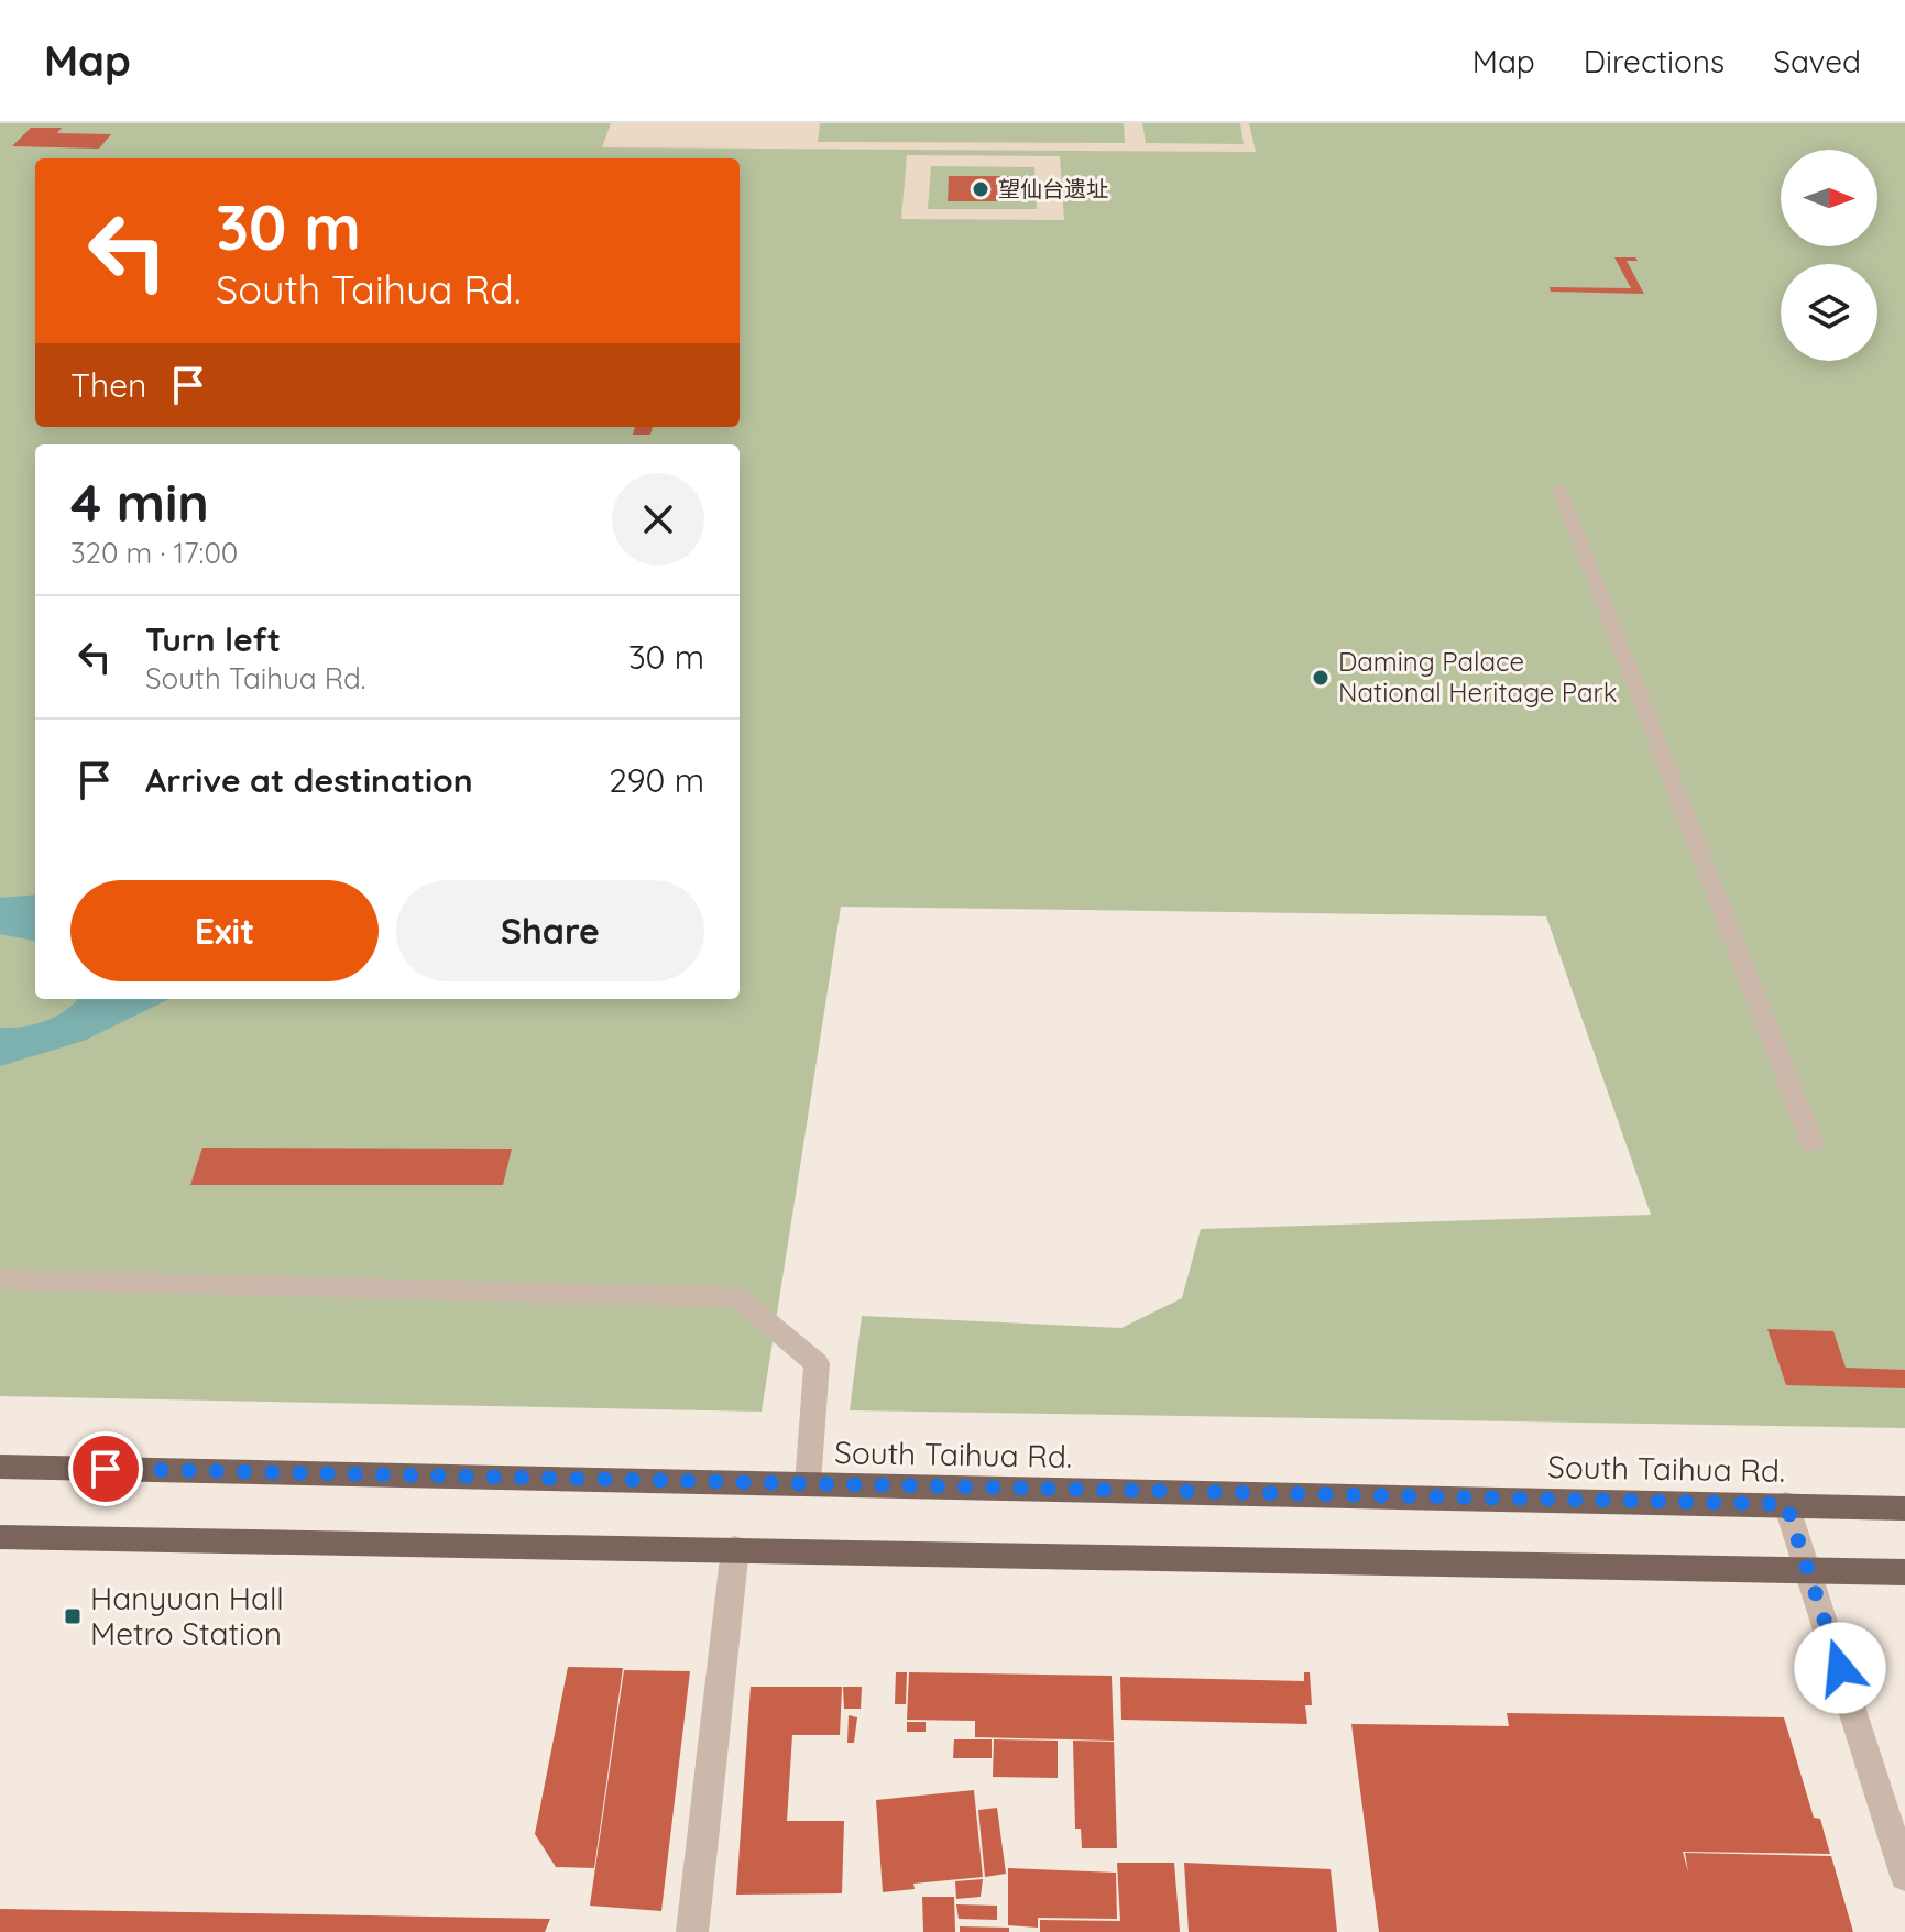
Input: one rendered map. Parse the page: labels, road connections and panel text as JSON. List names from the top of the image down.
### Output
{
  "streets": {
    "main road": ["South Taihua Rd."]
  },
  "places": {
    "other": ["望仙台遗址", "Daming Palace National Heritage Park"],
    "transit": ["Hanyuan Hall Metro Station"]
  },
  "north": "right",
  "page": {
    "header": "Map",
    "nav": ["Map", "Directions", "Saved"],
    "turn": ["30 m", "South Taihua Rd."],
    "then": "Then",
    "heading": ["4 min", "320 m · 17:00"],
    "list": [
      {
        "name": "Turn left",
        "note": "South Taihua Rd.",
        "value": "30 m"
      },
      {
        "name": "Arrive at destination",
        "value": "290 m"
      }
    ],
    "buttons": ["Exit", "Share"]
  }
}
